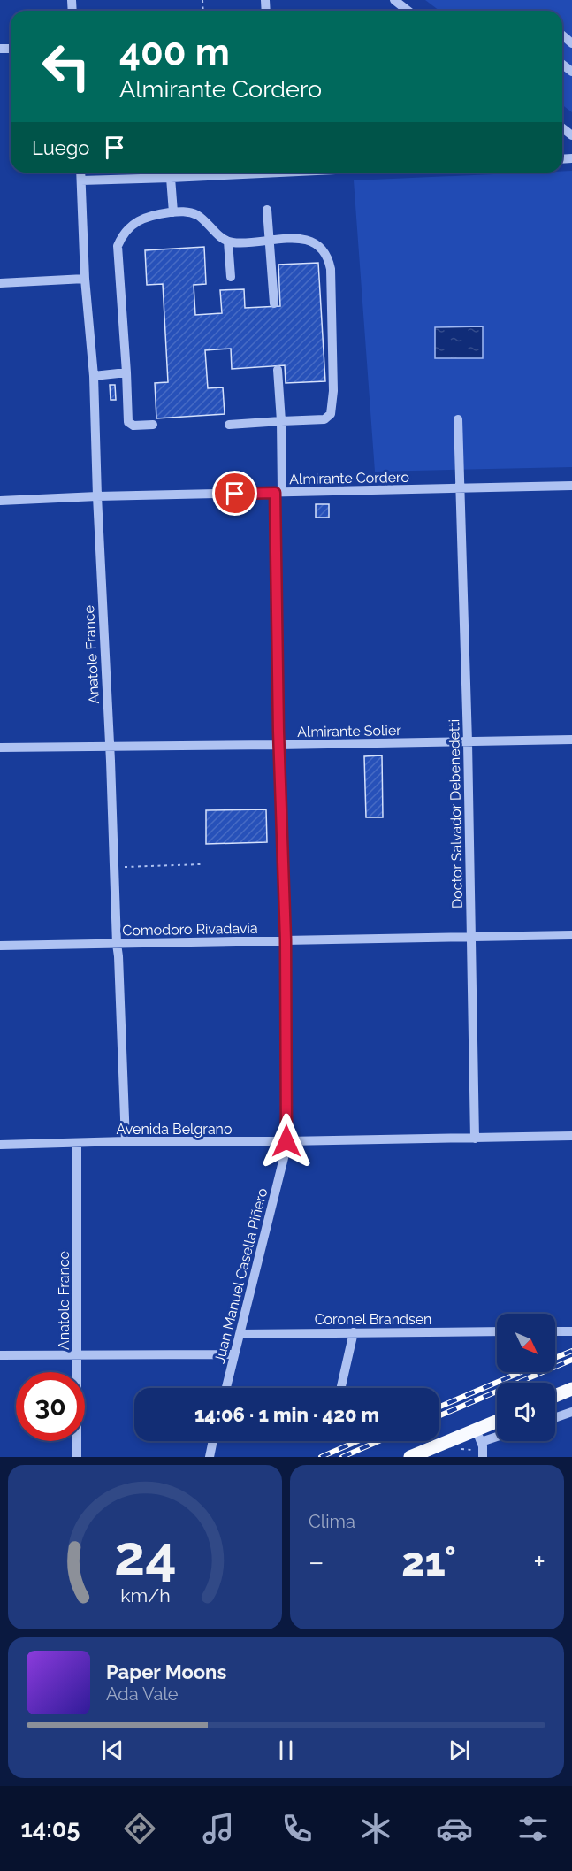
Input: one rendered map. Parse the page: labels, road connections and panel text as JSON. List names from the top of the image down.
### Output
{
  "streets": {
    "street": [
      "Almirante Cordero",
      "Anatole France",
      "Almirante Solier",
      "Doctor Salvador Debenedetti",
      "Comodoro Rivadavia",
      "Avenida Belgrano",
      "Juan Manuel Casella Piñero",
      "Coronel Brandsen"
    ]
  },
  "crossings": [
    ["Almirante Cordero", "Anatole France"],
    ["Almirante Cordero", "Doctor Salvador Debenedetti"],
    ["Almirante Cordero", "Juan Manuel Casella Piñero"],
    ["Anatole France", "Almirante Solier"],
    ["Anatole France", "Comodoro Rivadavia"],
    ["Anatole France", "Avenida Belgrano"],
    ["Almirante Solier", "Doctor Salvador Debenedetti"],
    ["Almirante Solier", "Juan Manuel Casella Piñero"],
    ["Doctor Salvador Debenedetti", "Comodoro Rivadavia"],
    ["Doctor Salvador Debenedetti", "Avenida Belgrano"],
    ["Comodoro Rivadavia", "Juan Manuel Casella Piñero"],
    ["Avenida Belgrano", "Juan Manuel Casella Piñero"],
    ["Juan Manuel Casella Piñero", "Coronel Brandsen"]
  ],
  "north": "bottom right",
  "page": {
    "turn": ["400 m", "Almirante Cordero"],
    "then": "Luego",
    "limit": "30",
    "trip": "14:06 · 1 min · 420 m",
    "tile": "Clima",
    "heat": ["−", "21°", "+"],
    "song": ["Paper Moons", "Ada Vale"],
    "tabs": "14:05",
    "gauge": ["24", "km/h"]
  }
}
